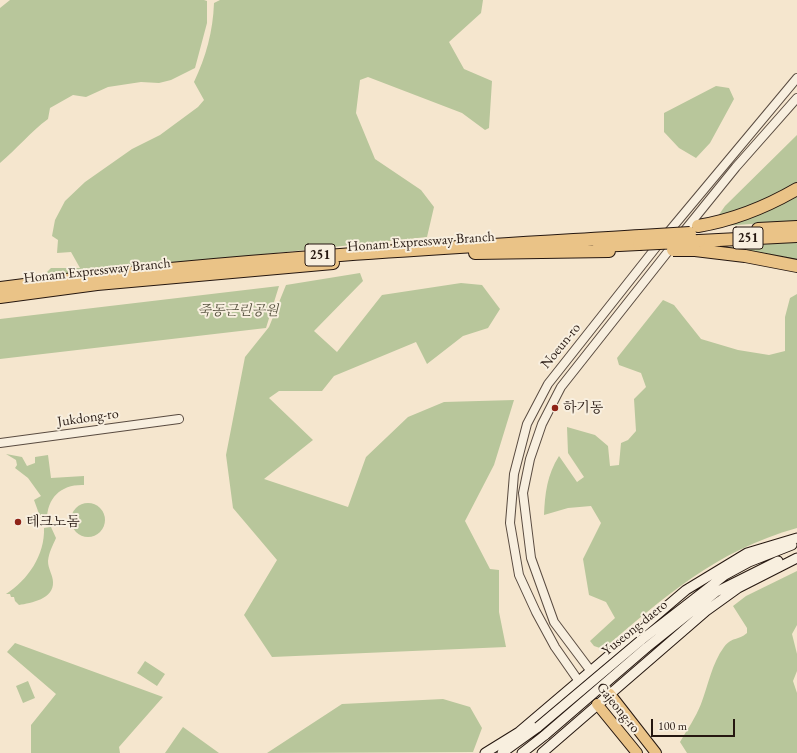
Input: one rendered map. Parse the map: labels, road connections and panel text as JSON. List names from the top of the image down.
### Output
{
  "streets": {
    "highway": ["251", "Honam Expressway Branch"],
    "main road": ["Noeun-ro", "Yuseong-daero", "Gajeong-ro"],
    "street": ["Jukdong-ro"]
  },
  "crossings": [
    ["Noeun-ro", "Gajeong-ro"]
  ],
  "parks": ["죽동근린공원"],
  "places": ["하기동", "테크노돔"],
  "scale_bar": "100 m"
}
